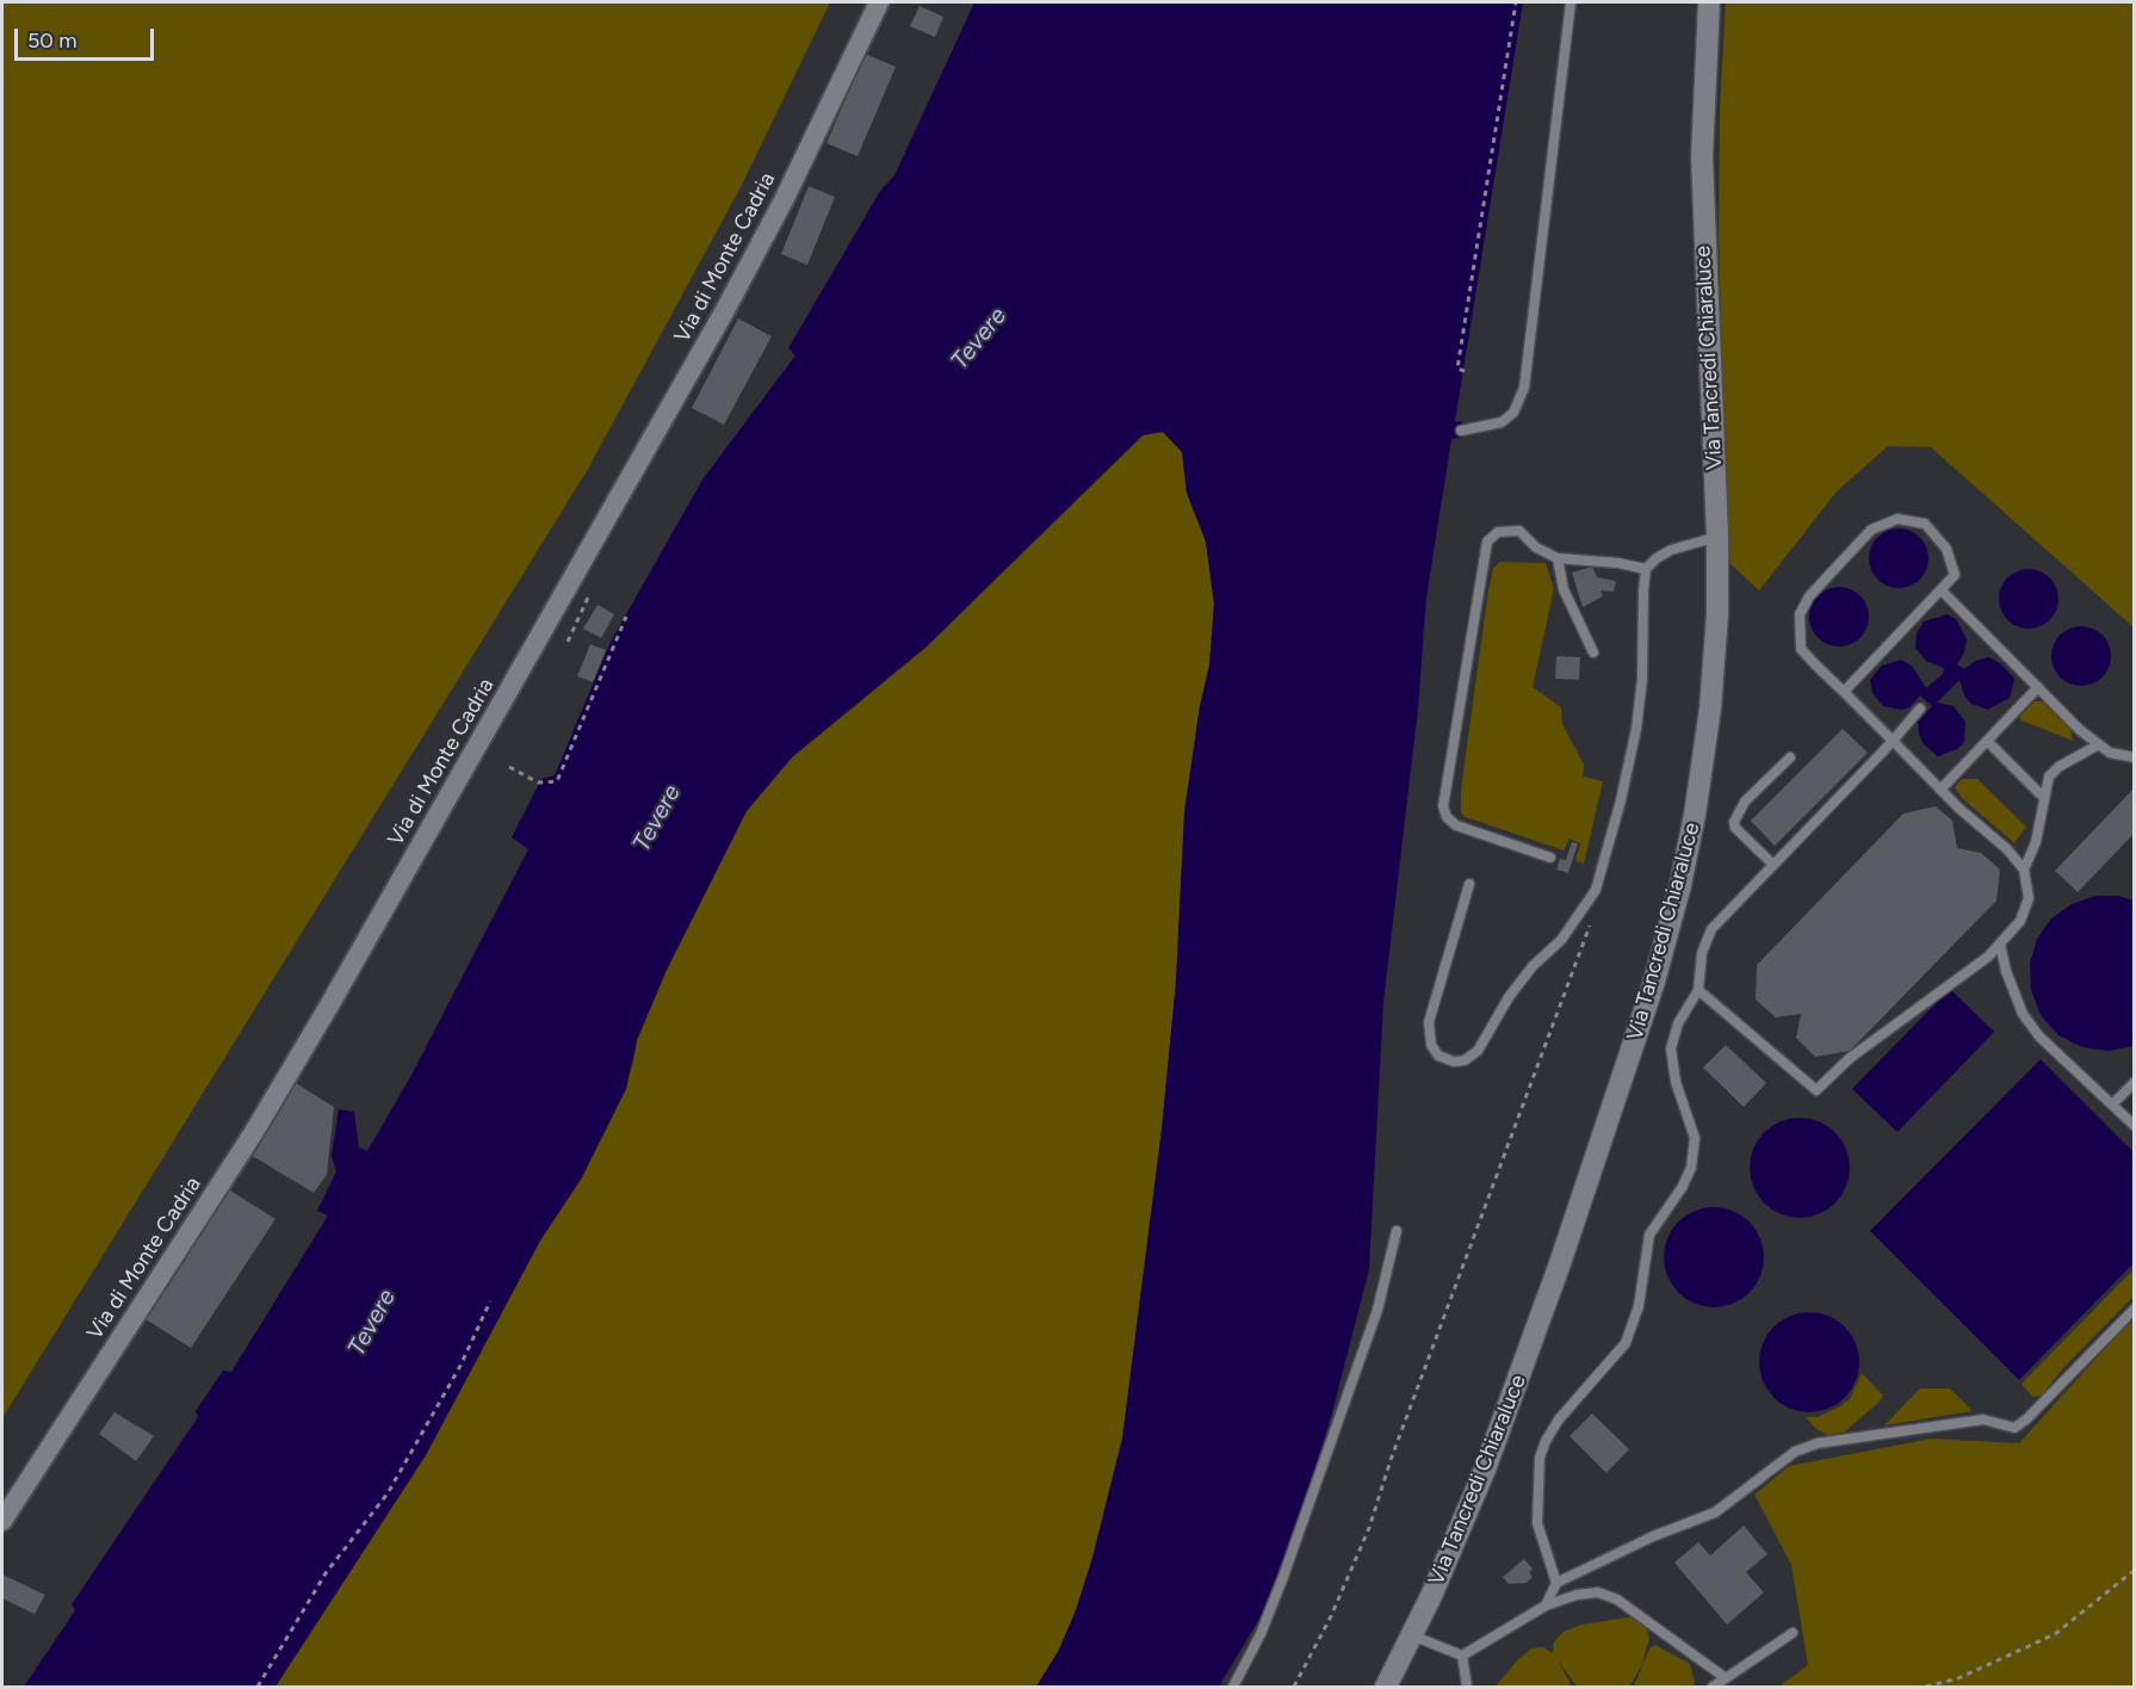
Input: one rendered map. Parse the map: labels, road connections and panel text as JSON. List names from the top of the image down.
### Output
{
  "streets": {
    "street": ["Via di Monte Cadria", "Via Tancredi Chiaraluce"]
  },
  "water": ["Tevere"],
  "scale_bar": "50 m"
}
